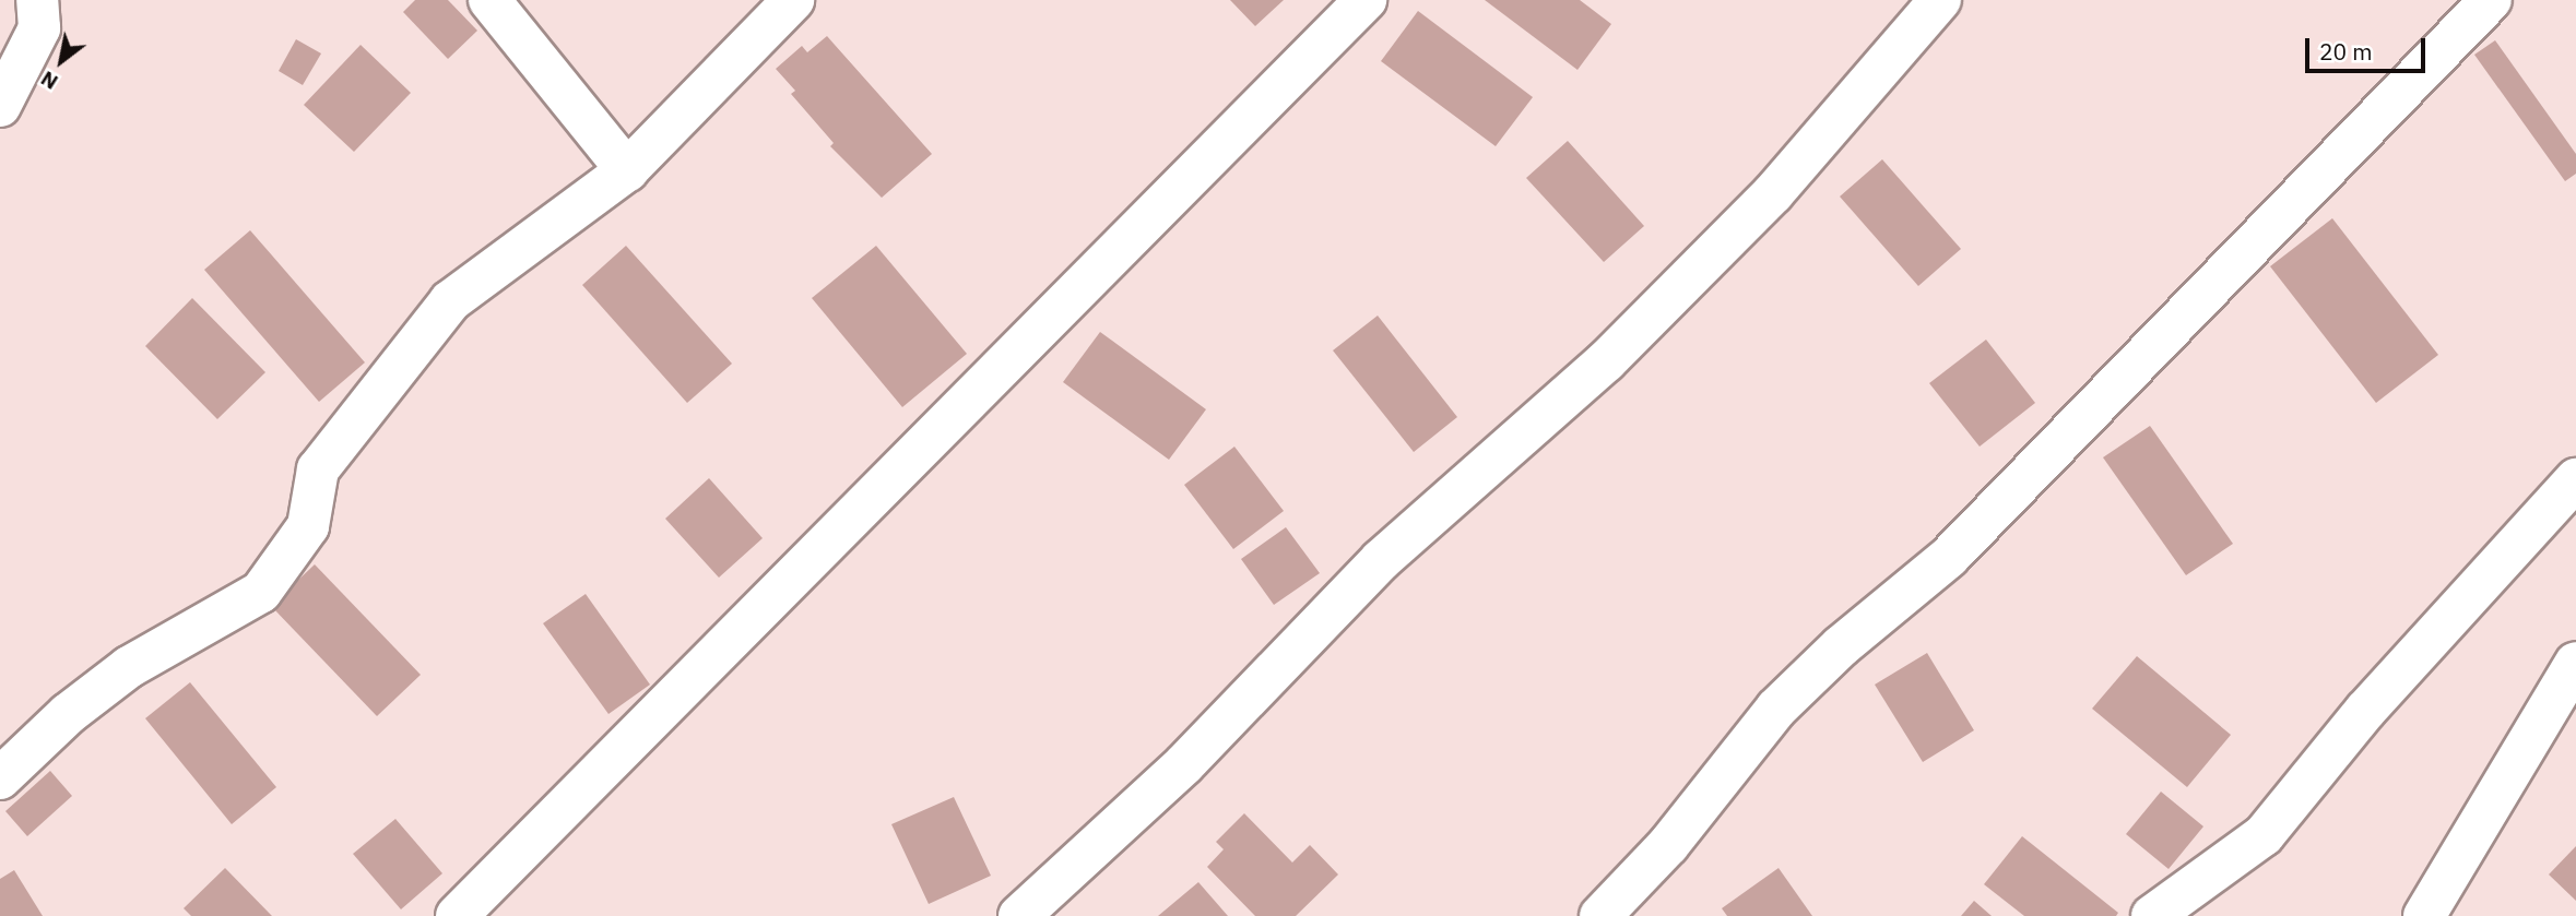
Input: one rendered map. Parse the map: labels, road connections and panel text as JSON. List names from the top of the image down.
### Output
{
  "scale_bar": "20 m",
  "north": "bottom left"
}
